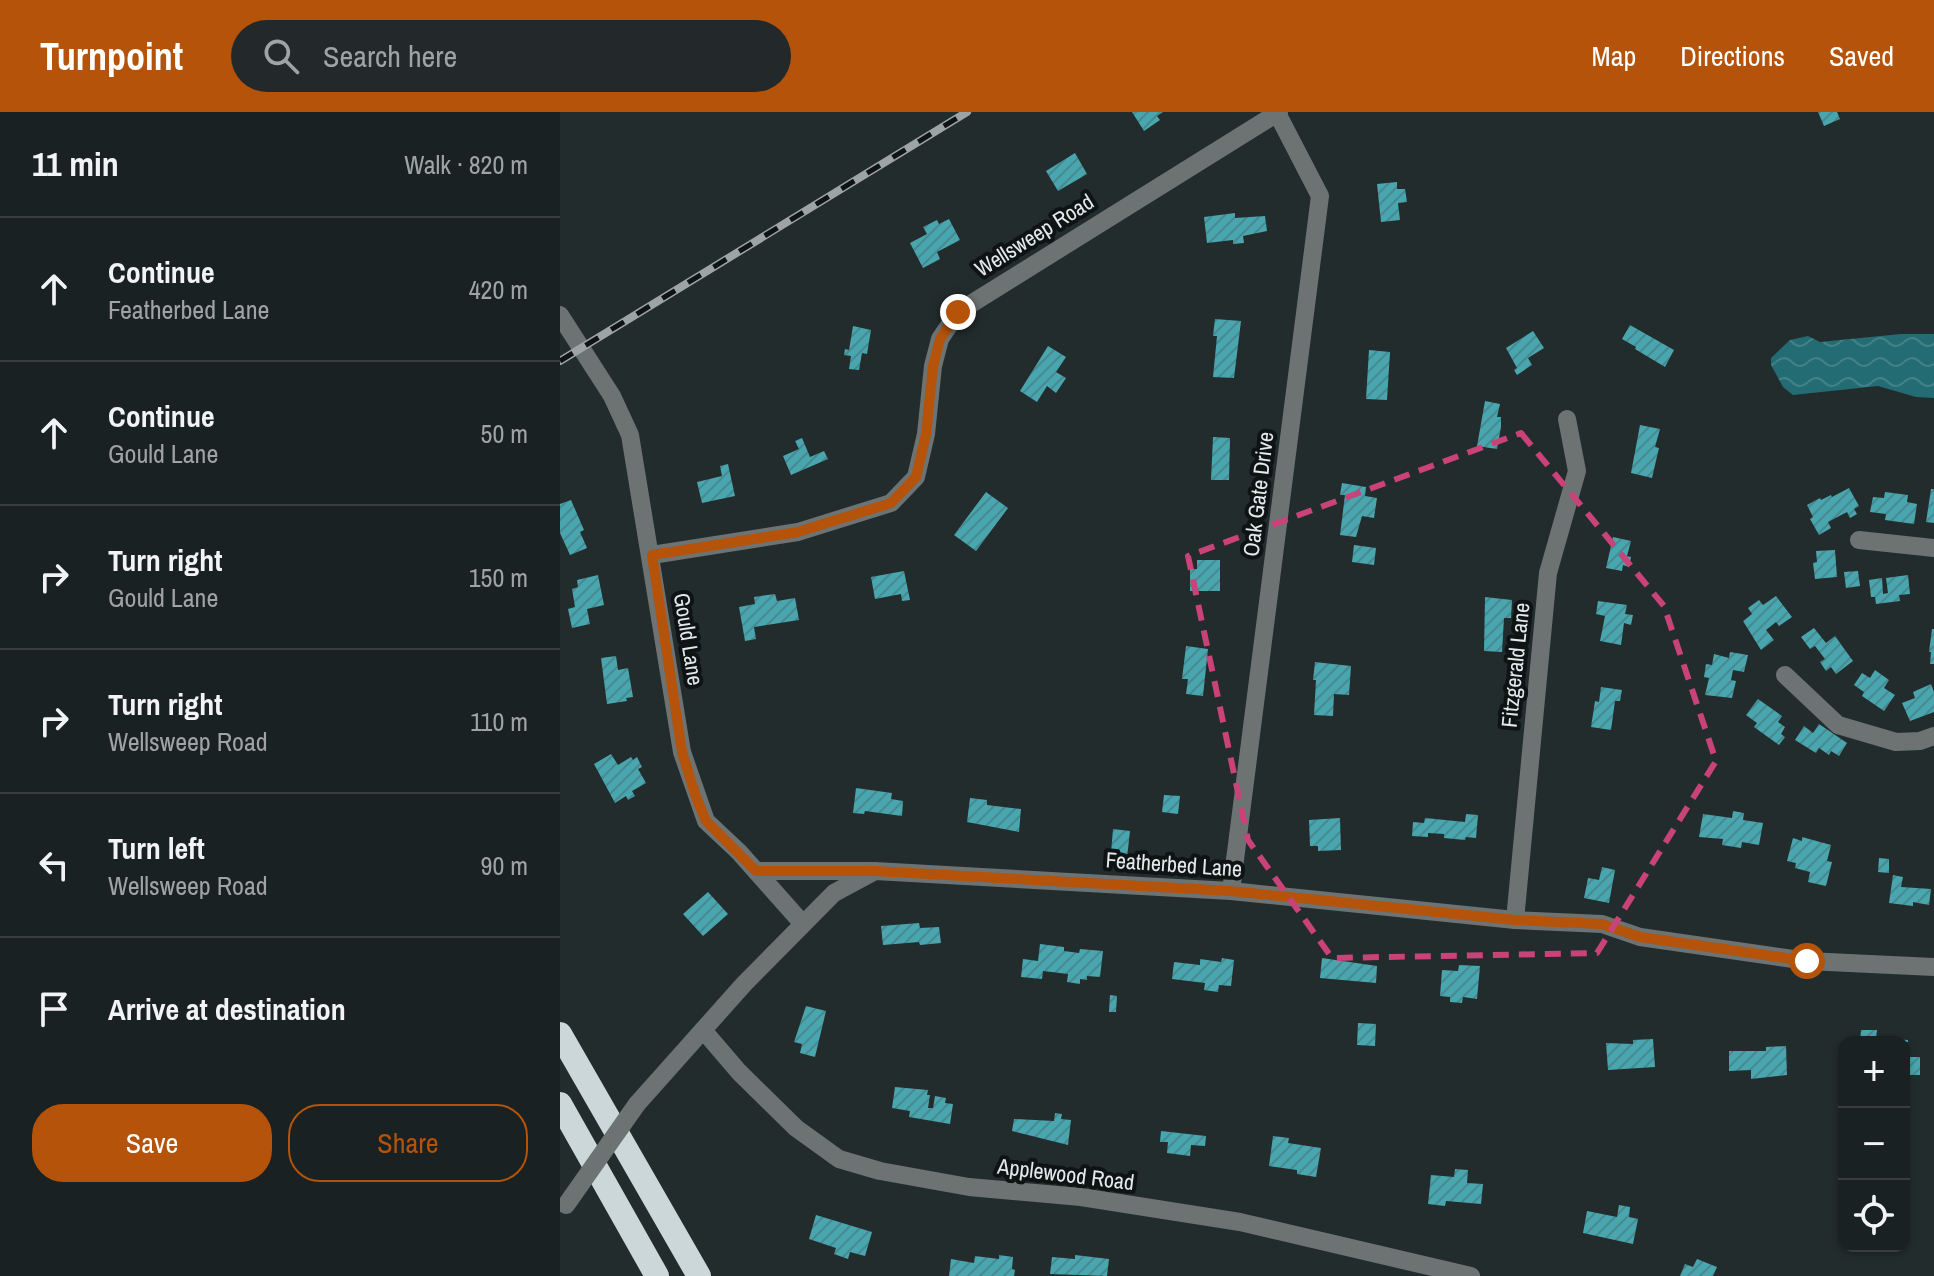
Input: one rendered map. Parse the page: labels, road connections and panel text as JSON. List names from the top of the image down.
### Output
{
  "streets": {
    "street": [
      "Wellsweep Road",
      "Oak Gate Drive",
      "Gould Lane",
      "Fitzgerald Lane",
      "Featherbed Lane",
      "Applewood Road"
    ]
  },
  "crossings": [
    ["Wellsweep Road", "Oak Gate Drive"],
    ["Wellsweep Road", "Gould Lane"],
    ["Oak Gate Drive", "Featherbed Lane"],
    ["Fitzgerald Lane", "Featherbed Lane"]
  ],
  "page": {
    "header": "Turnpoint",
    "search": "Search here",
    "nav": ["Map", "Directions", "Saved"],
    "heading": ["11 min", "Walk · 820 m"],
    "list": [
      ["Continue", "Featherbed Lane", "420 m"],
      ["Continue", "Gould Lane", "50 m"],
      ["Turn right", "Gould Lane", "150 m"],
      ["Turn right", "Wellsweep Road", "110 m"],
      ["Turn left", "Wellsweep Road", "90 m"],
      "Arrive at destination"
    ],
    "map_buttons": ["+", "−"],
    "buttons": ["Save", "Share"]
  }
}
